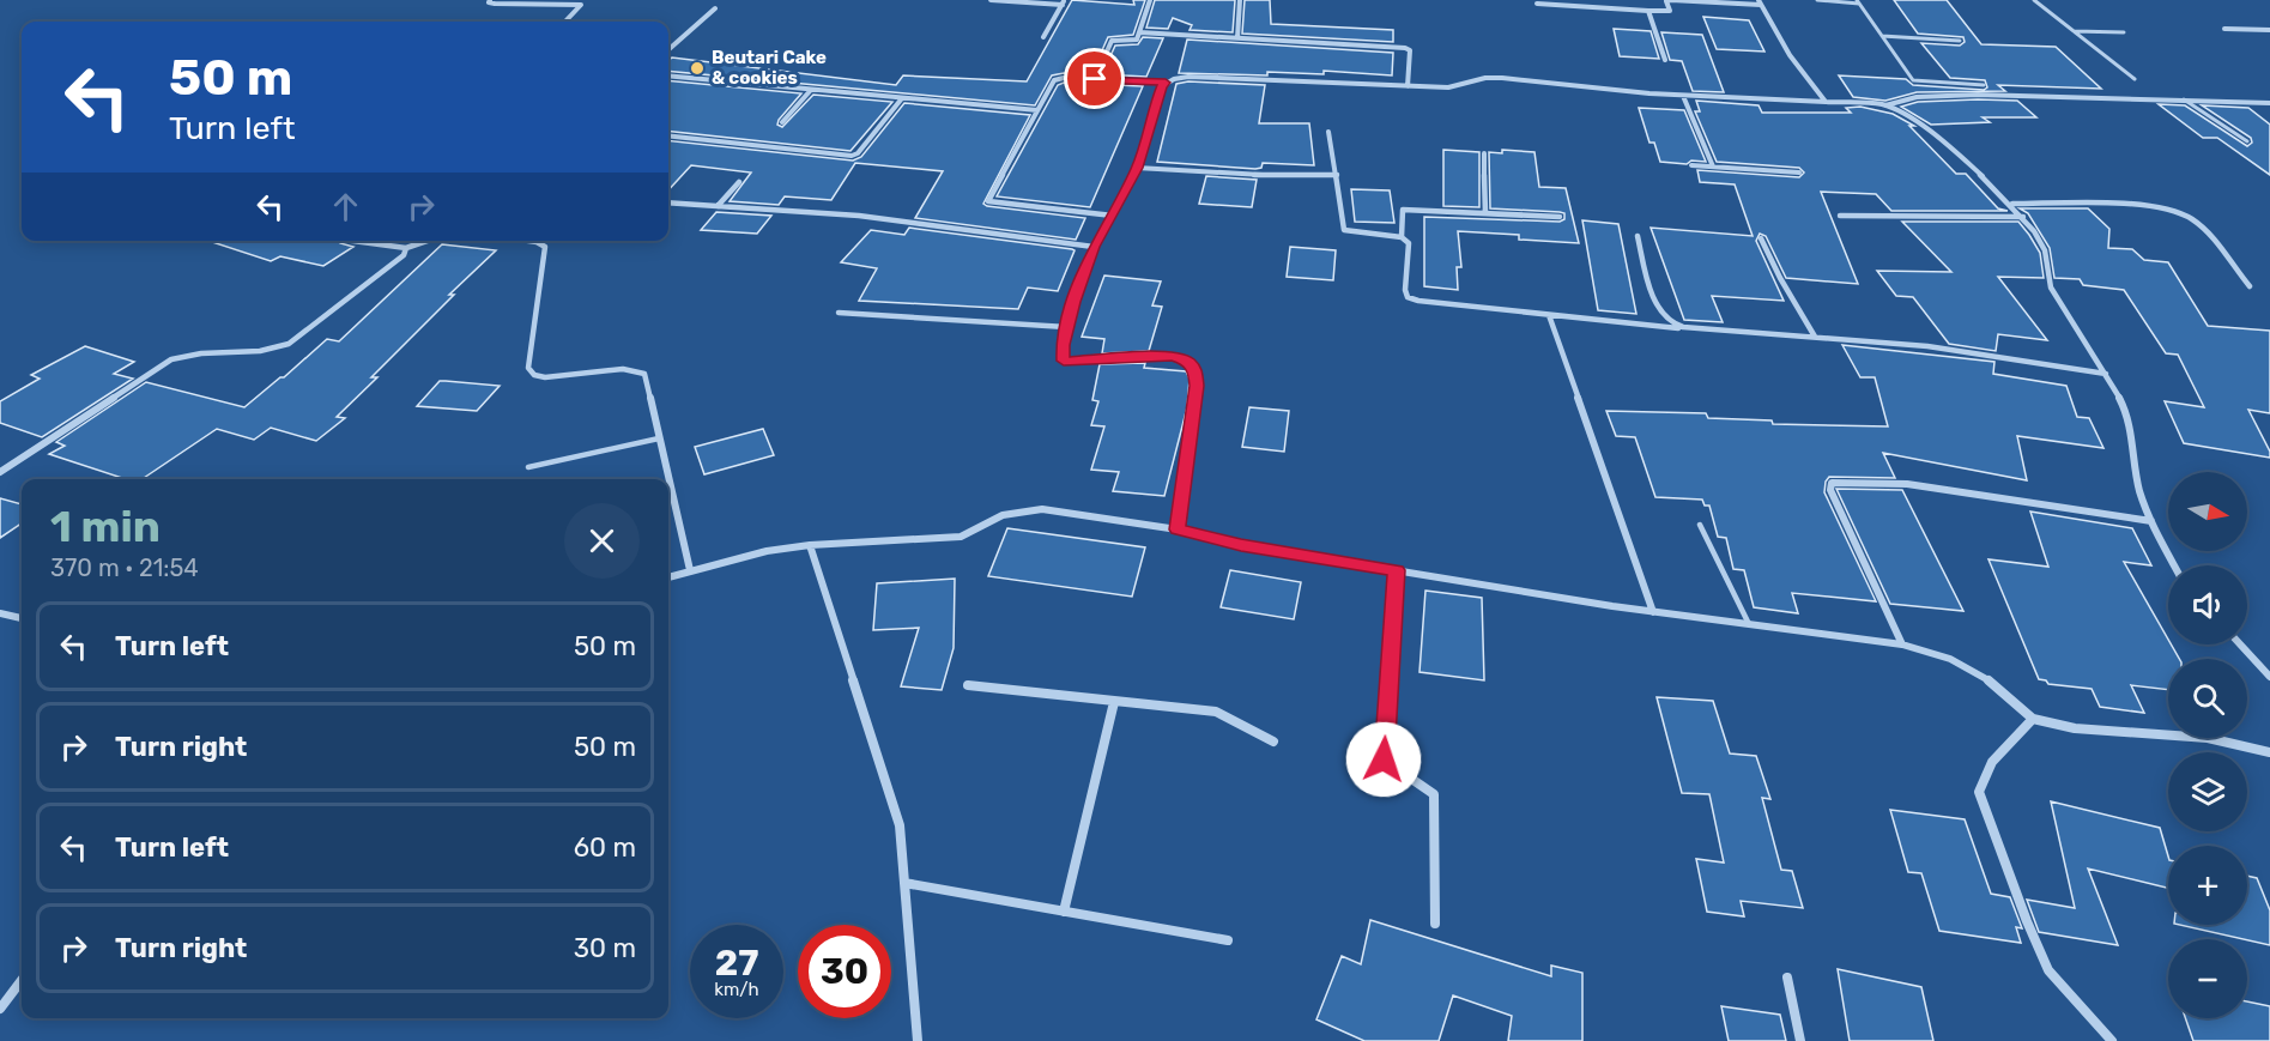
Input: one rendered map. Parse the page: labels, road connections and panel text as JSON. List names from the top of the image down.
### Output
{
  "places": ["Beutari Cake & cookies"],
  "north": "right",
  "page": {
    "turn": ["50 m", "Turn left"],
    "map_buttons": ["+", "−"],
    "heading": ["1 min", "370 m · 21:54"],
    "list": [
      {
        "name": "Turn left",
        "value": "50 m"
      },
      {
        "name": "Turn right",
        "value": "50 m"
      },
      {
        "name": "Turn left",
        "value": "60 m"
      },
      {
        "name": "Turn right",
        "value": "30 m"
      }
    ],
    "speed": "27 km/h",
    "limit": "30"
  }
}
